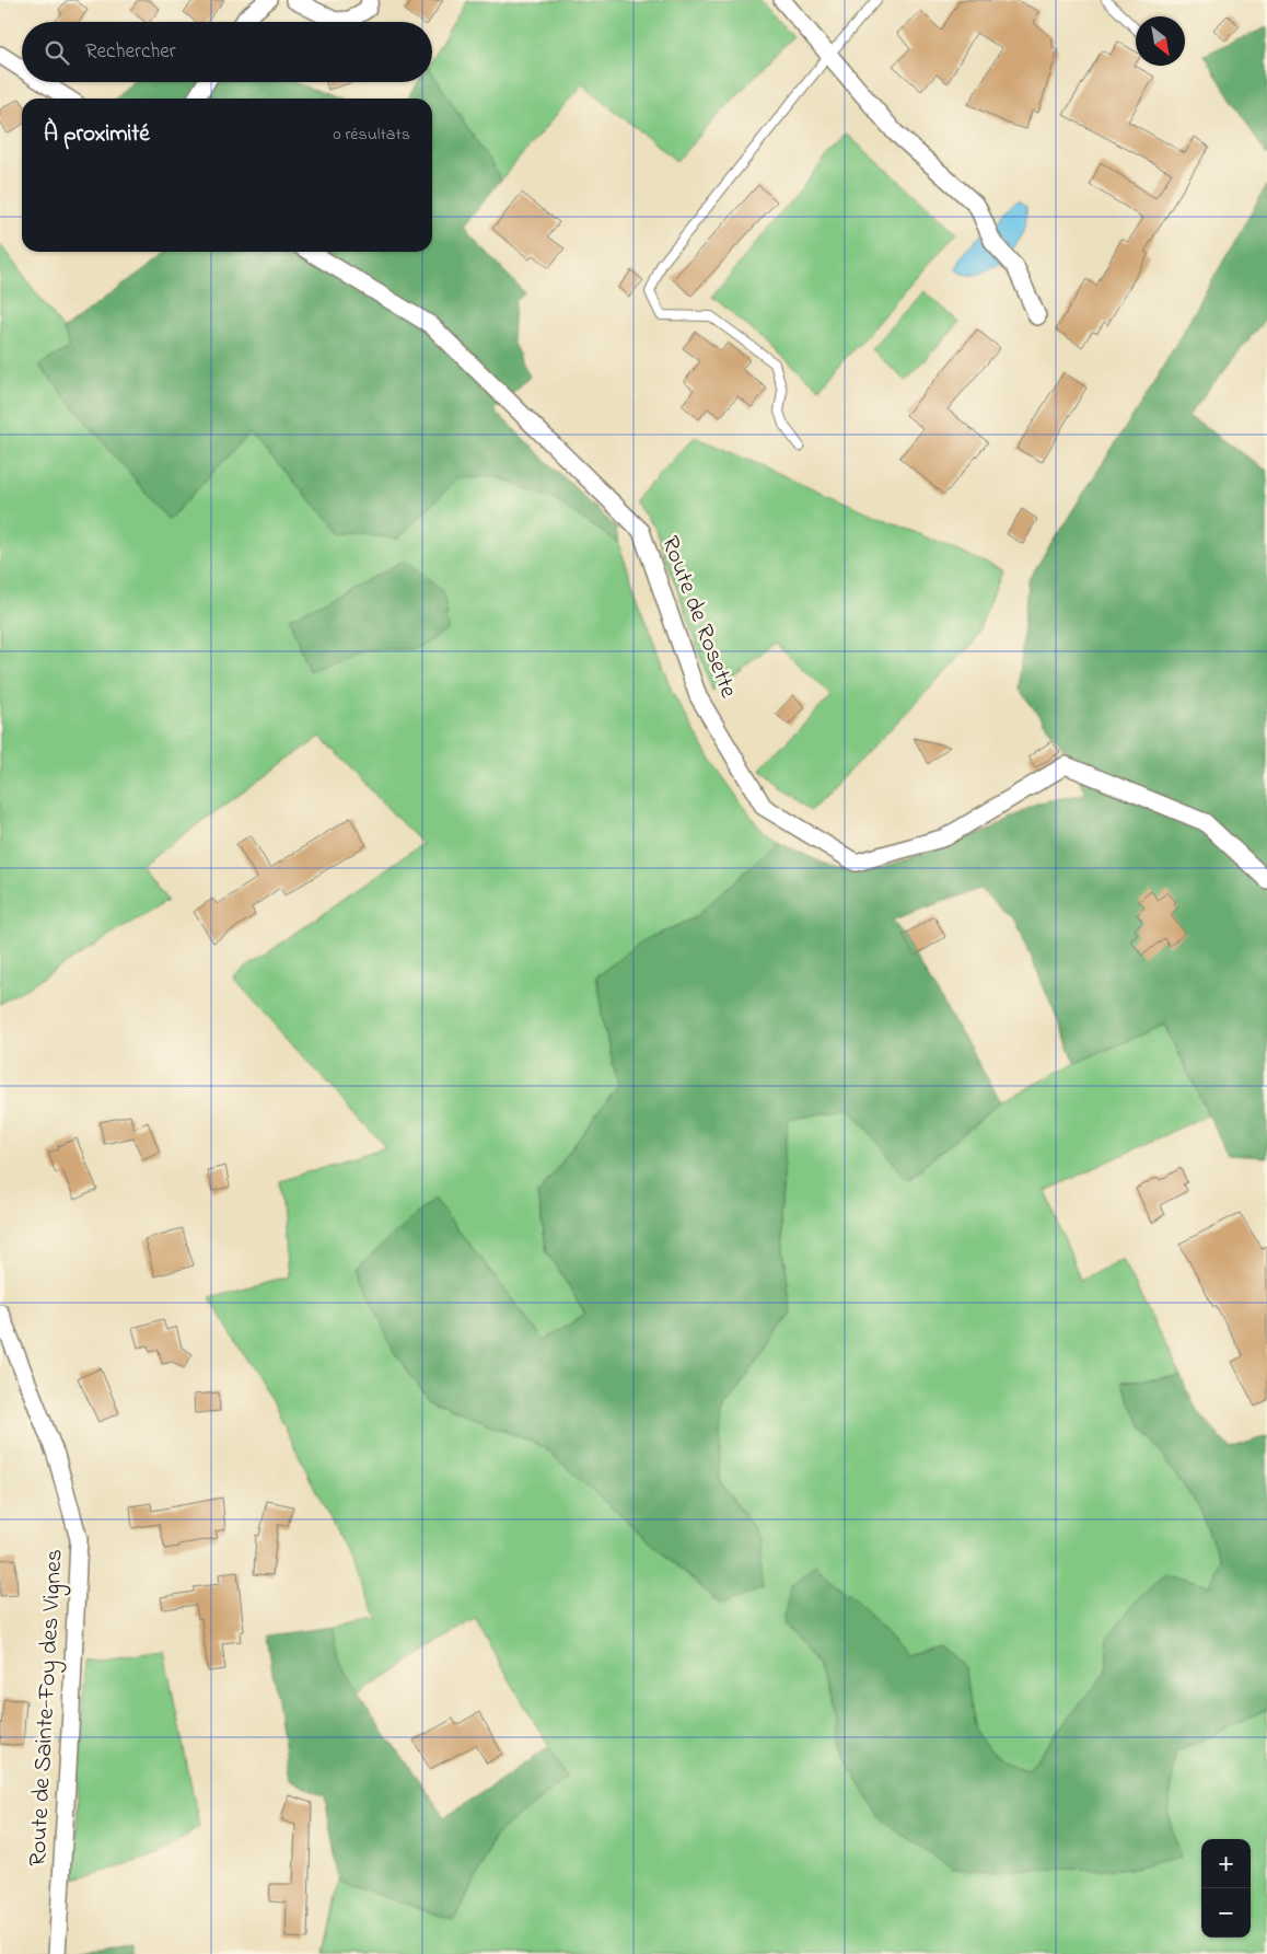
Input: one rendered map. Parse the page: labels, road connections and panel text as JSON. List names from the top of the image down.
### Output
{
  "streets": {
    "street": ["Route de Rosette", "Route de Sainte-Foy des Vignes"]
  },
  "north": "bottom right",
  "page": {
    "search": "Rechercher",
    "heading": ["À proximité", "0 résultats"],
    "map_buttons": ["+", "−"]
  }
}
